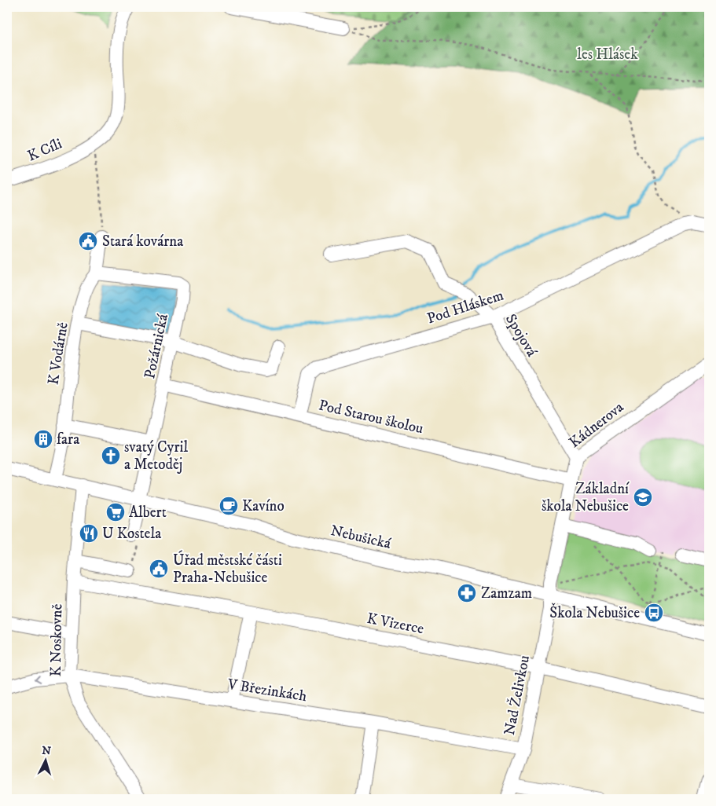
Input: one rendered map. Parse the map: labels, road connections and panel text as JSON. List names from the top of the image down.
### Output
{
  "streets": {
    "street": [
      "K Cíli",
      "Pod Hláskem",
      "Spojová",
      "Požárnická",
      "K Vodárně",
      "Pod Starou školou",
      "Kádnerova",
      "Nebušická",
      "K Vizerce",
      "K Noskovně",
      "V Březinkách",
      "Nad Želivkou"
    ]
  },
  "crossings": [
    ["Pod Hláskem", "Spojová"],
    ["Pod Hláskem", "Pod Starou školou"],
    ["Spojová", "Kádnerova"],
    ["Požárnická", "K Vodárně"],
    ["Požárnická", "Pod Starou školou"],
    ["Požárnická", "Nebušická"],
    ["K Vodárně", "Nebušická"],
    ["Pod Starou školou", "Kádnerova"],
    ["Kádnerova", "Nebušická"],
    ["Kádnerova", "Nad Želivkou"],
    ["Nebušická", "K Noskovně"],
    ["Nebušická", "Nad Želivkou"],
    ["K Vizerce", "K Noskovně"],
    ["K Vizerce", "Nad Želivkou"],
    ["K Noskovně", "V Březinkách"],
    ["V Březinkách", "Nad Želivkou"]
  ],
  "parks": ["les Hlásek"],
  "places": {
    "public building": ["Stará kovárna", "Úřad městské části Praha-Nebušice"],
    "building": ["fara"],
    "church": ["svatý Cyril a Metoděj"],
    "school or university": ["Základní škola Nebušice"],
    "cafe": ["Kavíno"],
    "supermarket": ["Albert"],
    "restaurant": ["U Kostela"],
    "pharmacy": ["Zamzam"],
    "bus stop": ["Škola Nebušice"]
  },
  "north": "top"
}
